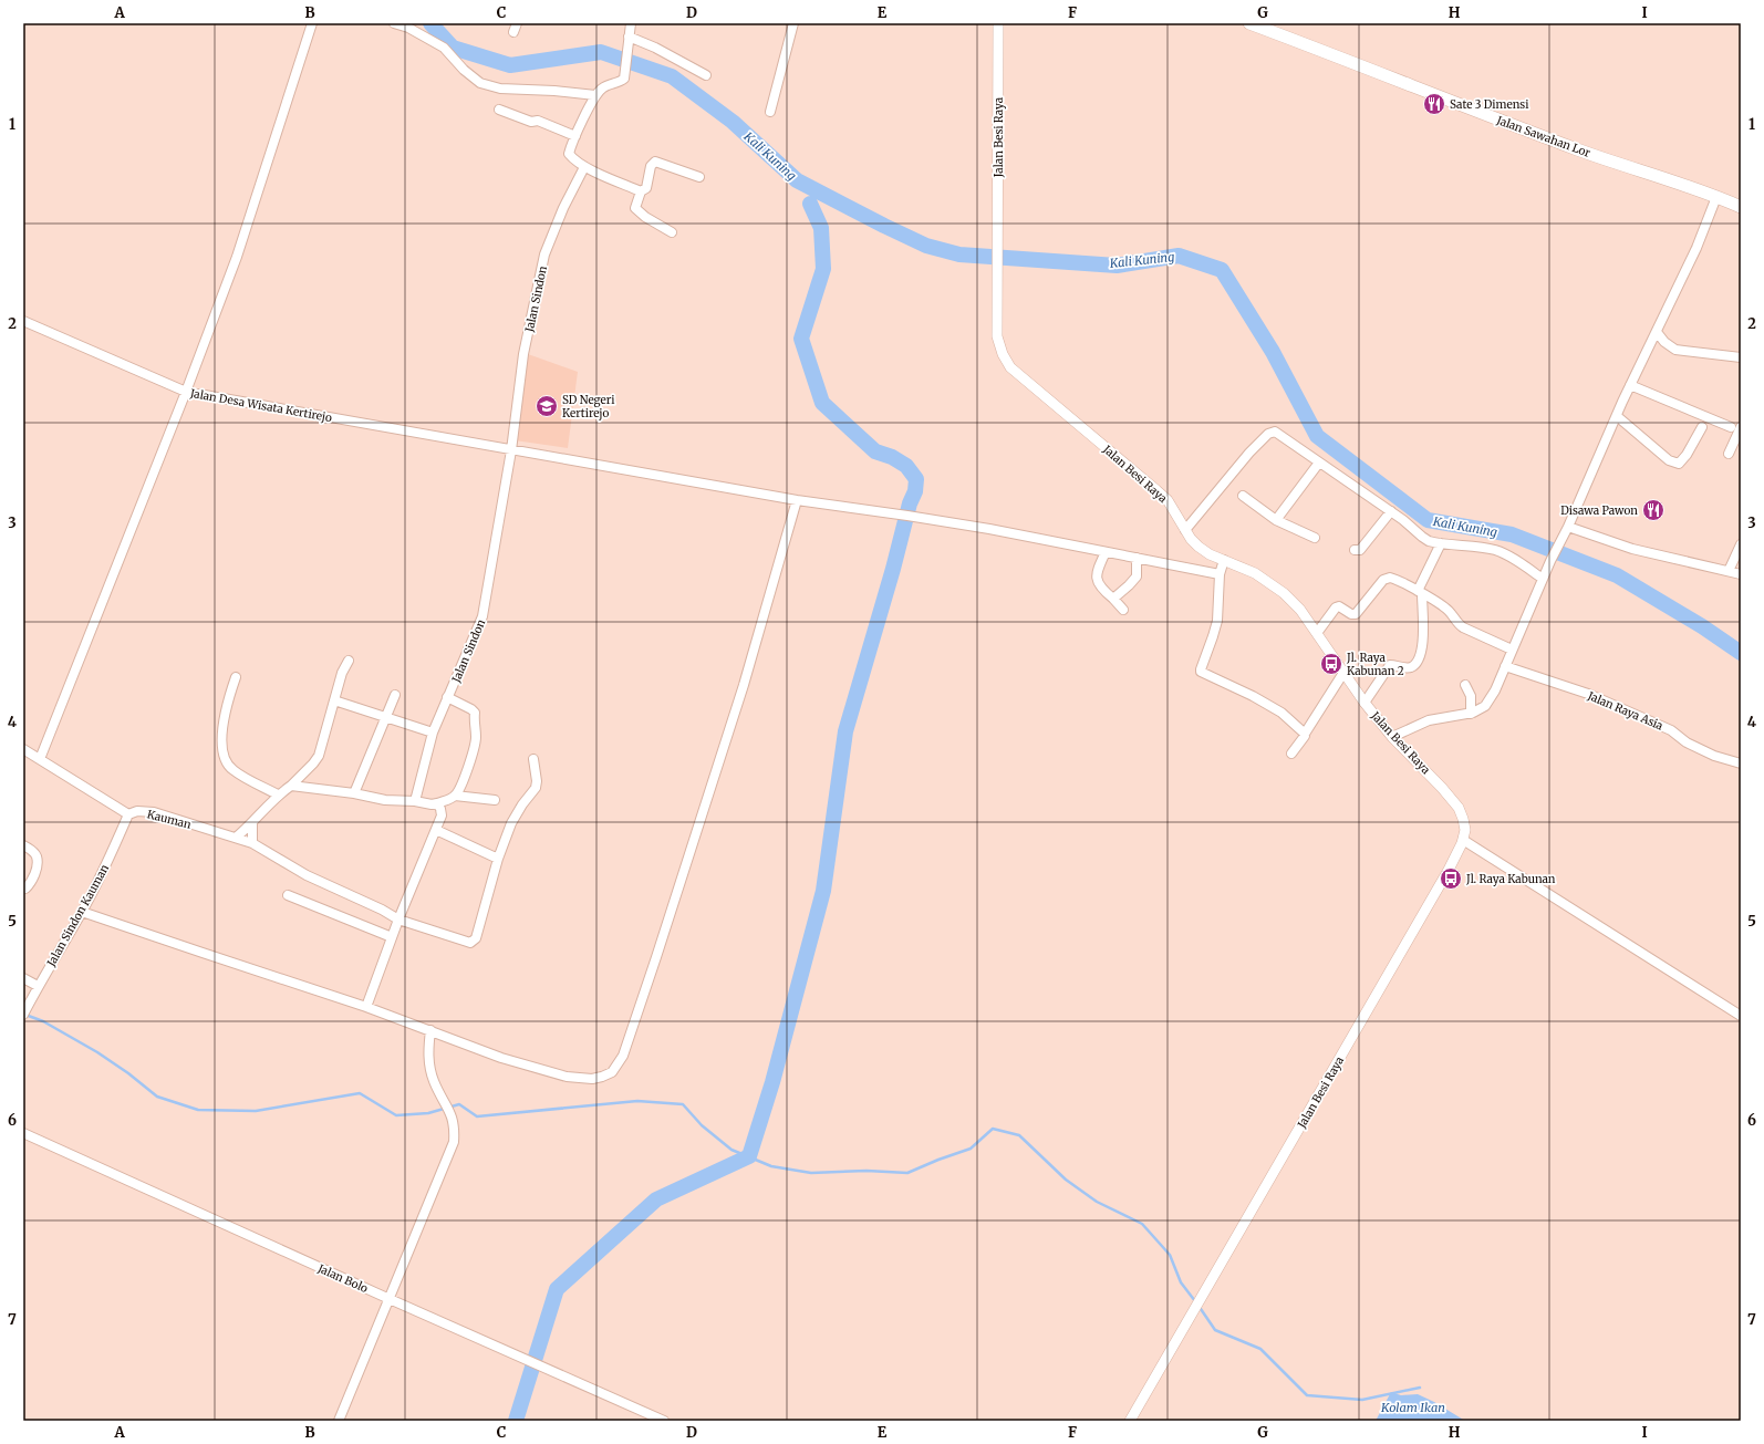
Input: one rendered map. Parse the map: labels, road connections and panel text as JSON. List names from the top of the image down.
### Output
{
  "streets": {
    "main road": ["Jalan Sawahan Lor"],
    "street": [
      "Jalan Besi Raya",
      "Jalan Sindon",
      "Jalan Desa Wisata Kertirejo",
      "Jalan Raya Asia",
      "Kauman",
      "Jalan Sindon Kauman",
      "Jalan Bolo"
    ]
  },
  "crossings": [
    ["Jalan Sindon", "Jalan Desa Wisata Kertirejo"],
    ["Kauman", "Jalan Sindon Kauman"]
  ],
  "water": ["Kali Kuning", "Kolam Ikan"],
  "places": {
    "restaurant": ["Sate 3 Dimensi", "Disawa Pawon"],
    "school or university": ["SD Negeri Kertirejo"],
    "bus stop": ["Jl. Raya Kabunan 2", "Jl. Raya Kabunan"]
  },
  "grid": {
    "columns": [
      "A",
      "B",
      "C",
      "D",
      "E",
      "F",
      "G",
      "H",
      "I"
    ],
    "rows": [
      "1",
      "2",
      "3",
      "4",
      "5",
      "6",
      "7"
    ]
  }
}
